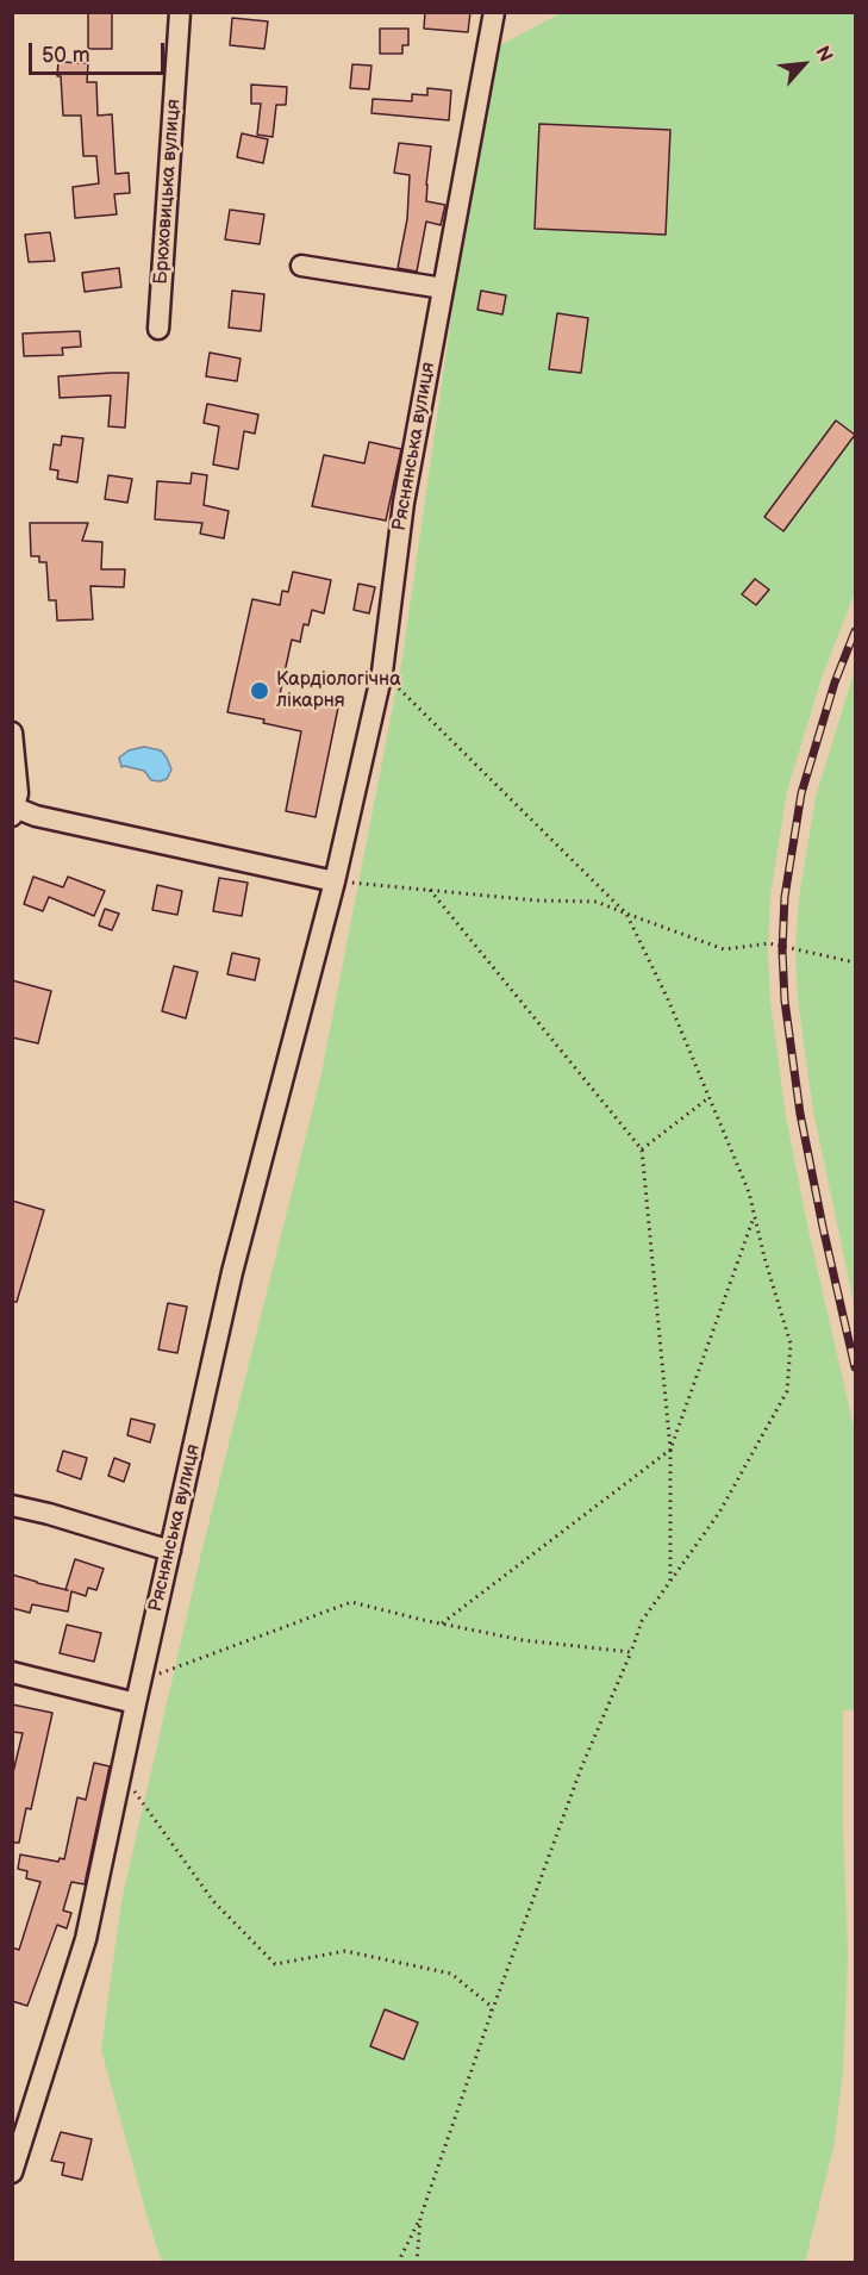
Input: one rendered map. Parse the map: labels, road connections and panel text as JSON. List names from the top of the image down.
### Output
{
  "streets": {
    "street": ["Брюховицька вулиця", "Ряснянська вулиця"]
  },
  "places": ["Кардіологічна лікарня"],
  "scale_bar": "50 m",
  "north": "top right"
}
